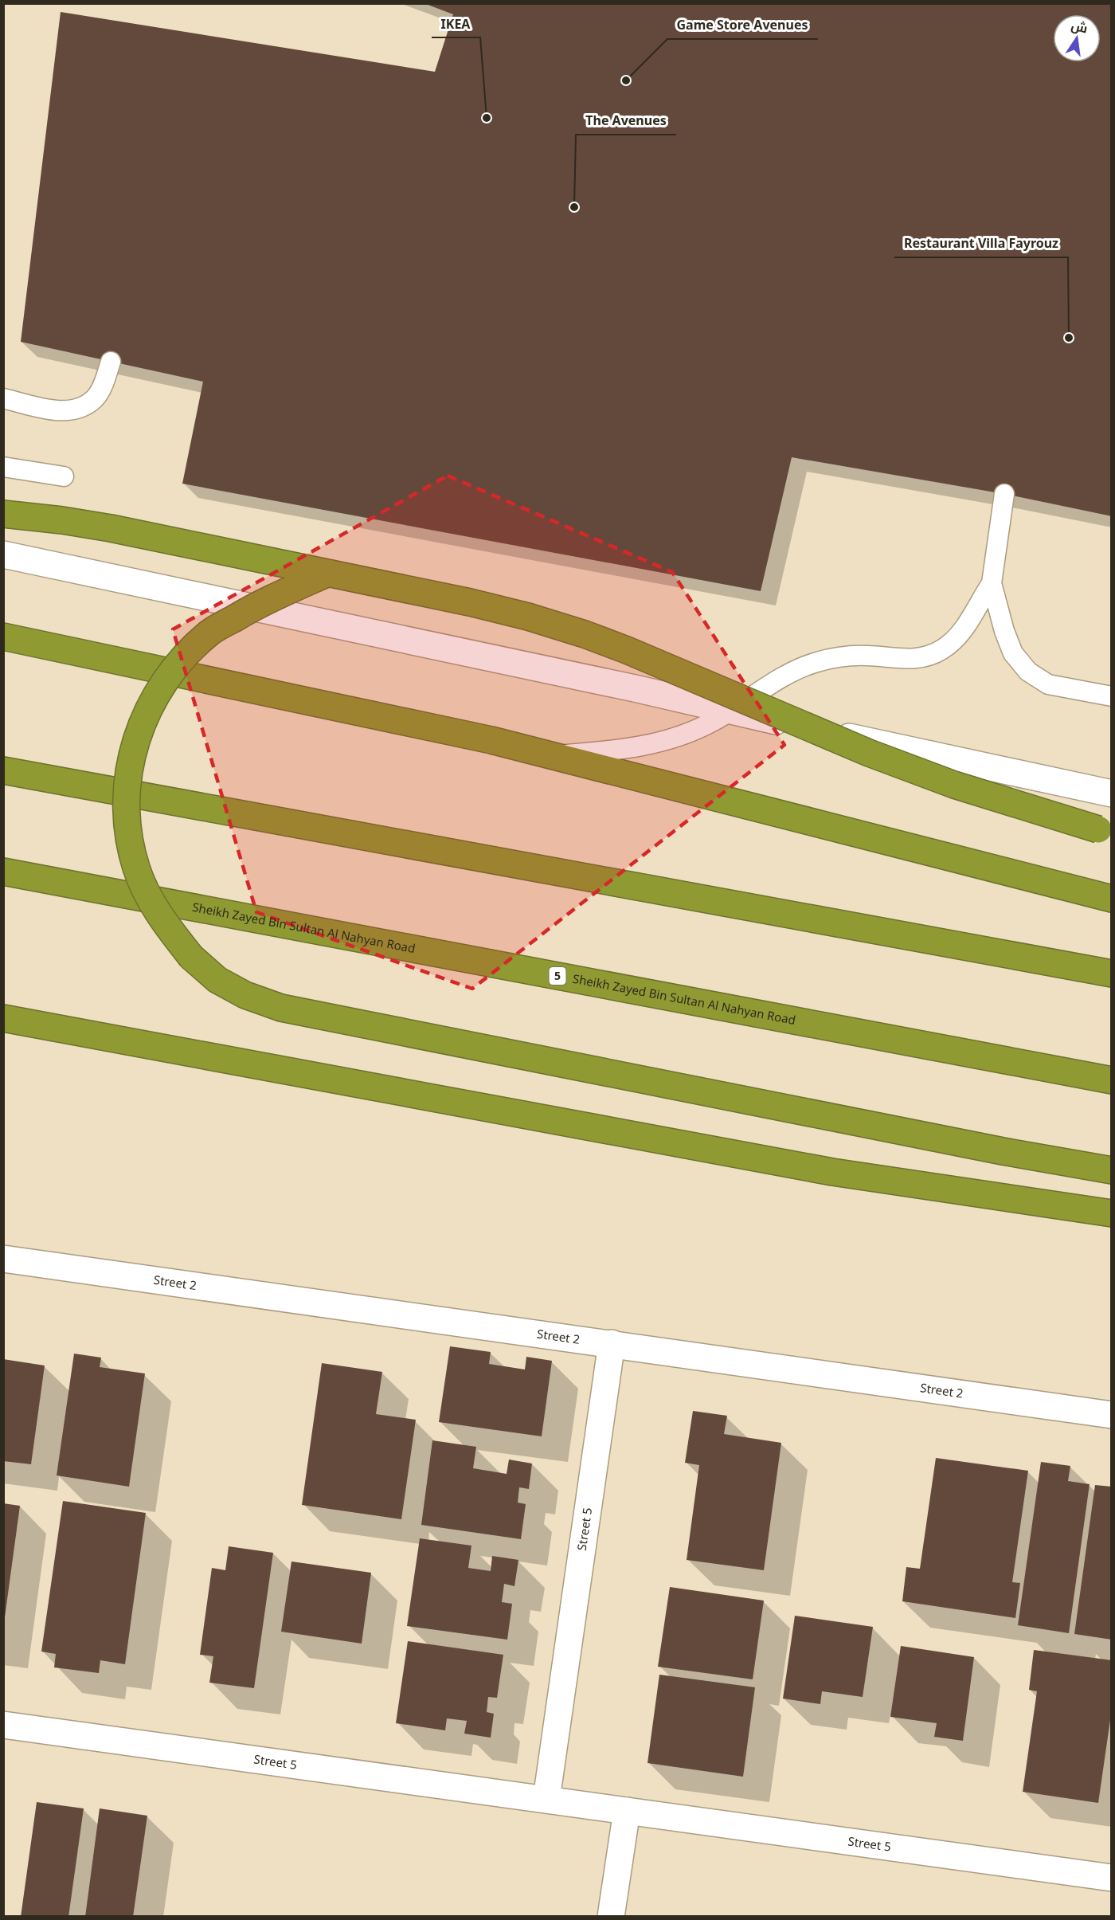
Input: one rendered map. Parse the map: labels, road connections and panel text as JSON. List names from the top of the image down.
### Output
{
  "streets": {
    "highway": ["Sheikh Zayed Bin Sultan Al Nahyan Road", "5"],
    "street": ["Street 2", "Street 5"]
  },
  "crossings": [
    ["Street 2", "Street 5"]
  ],
  "places": [
    "Game Store Avenues",
    "IKEA",
    "The Avenues",
    "Restaurant Villa Fayrouz"
  ],
  "north": "top"
}
